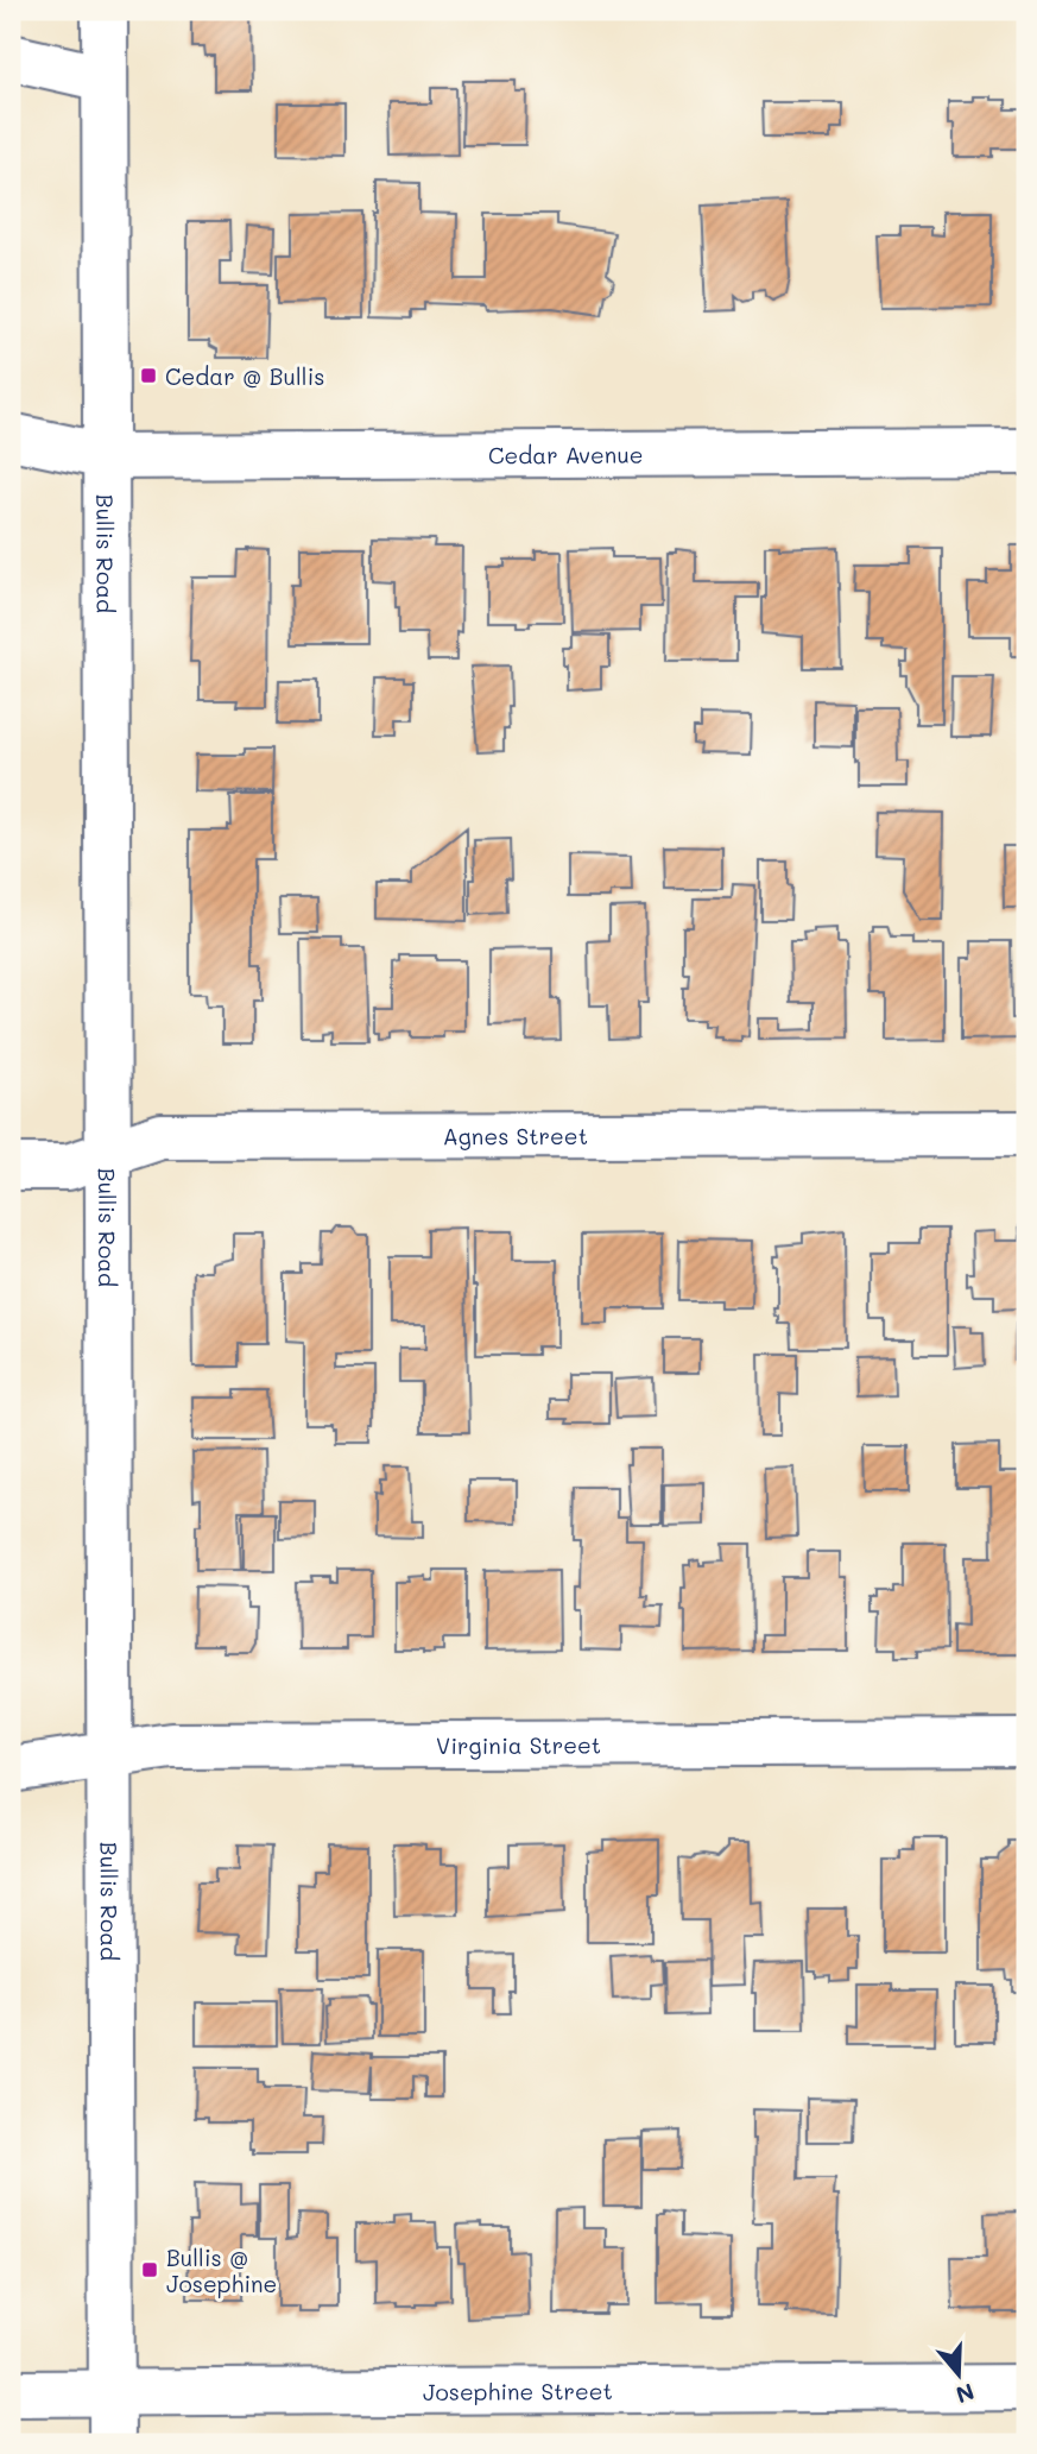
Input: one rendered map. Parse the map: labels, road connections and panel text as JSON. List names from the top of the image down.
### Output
{
  "streets": {
    "street": [
      "Cedar Avenue",
      "Bullis Road",
      "Agnes Street",
      "Virginia Street",
      "Josephine Street"
    ]
  },
  "crossings": [
    ["Cedar Avenue", "Bullis Road"],
    ["Bullis Road", "Agnes Street"],
    ["Bullis Road", "Virginia Street"],
    ["Bullis Road", "Josephine Street"]
  ],
  "places": {
    "transit": ["Cedar @ Bullis", "Bullis @ Josephine"]
  },
  "north": "bottom"
}
